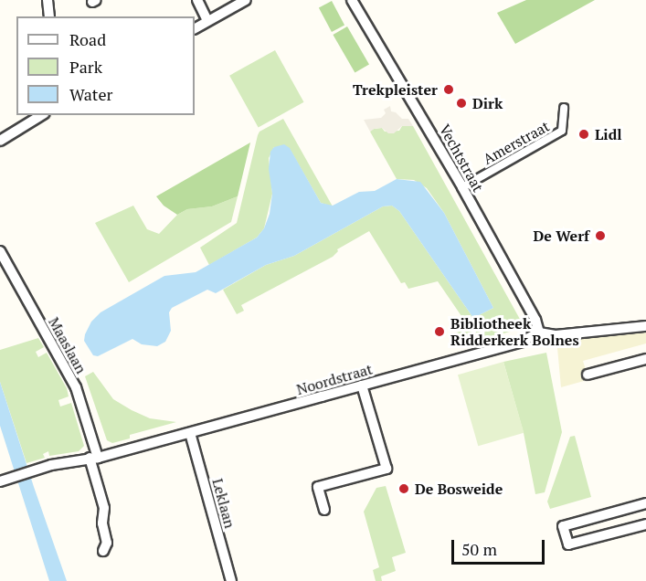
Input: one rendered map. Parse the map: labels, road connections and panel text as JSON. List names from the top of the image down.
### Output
{
  "streets": {
    "street": [
      "Amerstraat",
      "Vechtstraat",
      "Maaslaan",
      "Noordstraat",
      "Leklaan"
    ]
  },
  "crossings": [
    ["Amerstraat", "Vechtstraat"],
    ["Vechtstraat", "Noordstraat"],
    ["Maaslaan", "Noordstraat"],
    ["Noordstraat", "Leklaan"]
  ],
  "places": [
    "Trekpleister",
    "Dirk",
    "Lidl",
    "De Werf",
    "Bibliotheek Ridderkerk Bolnes",
    "De Bosweide"
  ],
  "legend": ["Road", "Park", "Water"],
  "scale_bar": "50 m"
}
